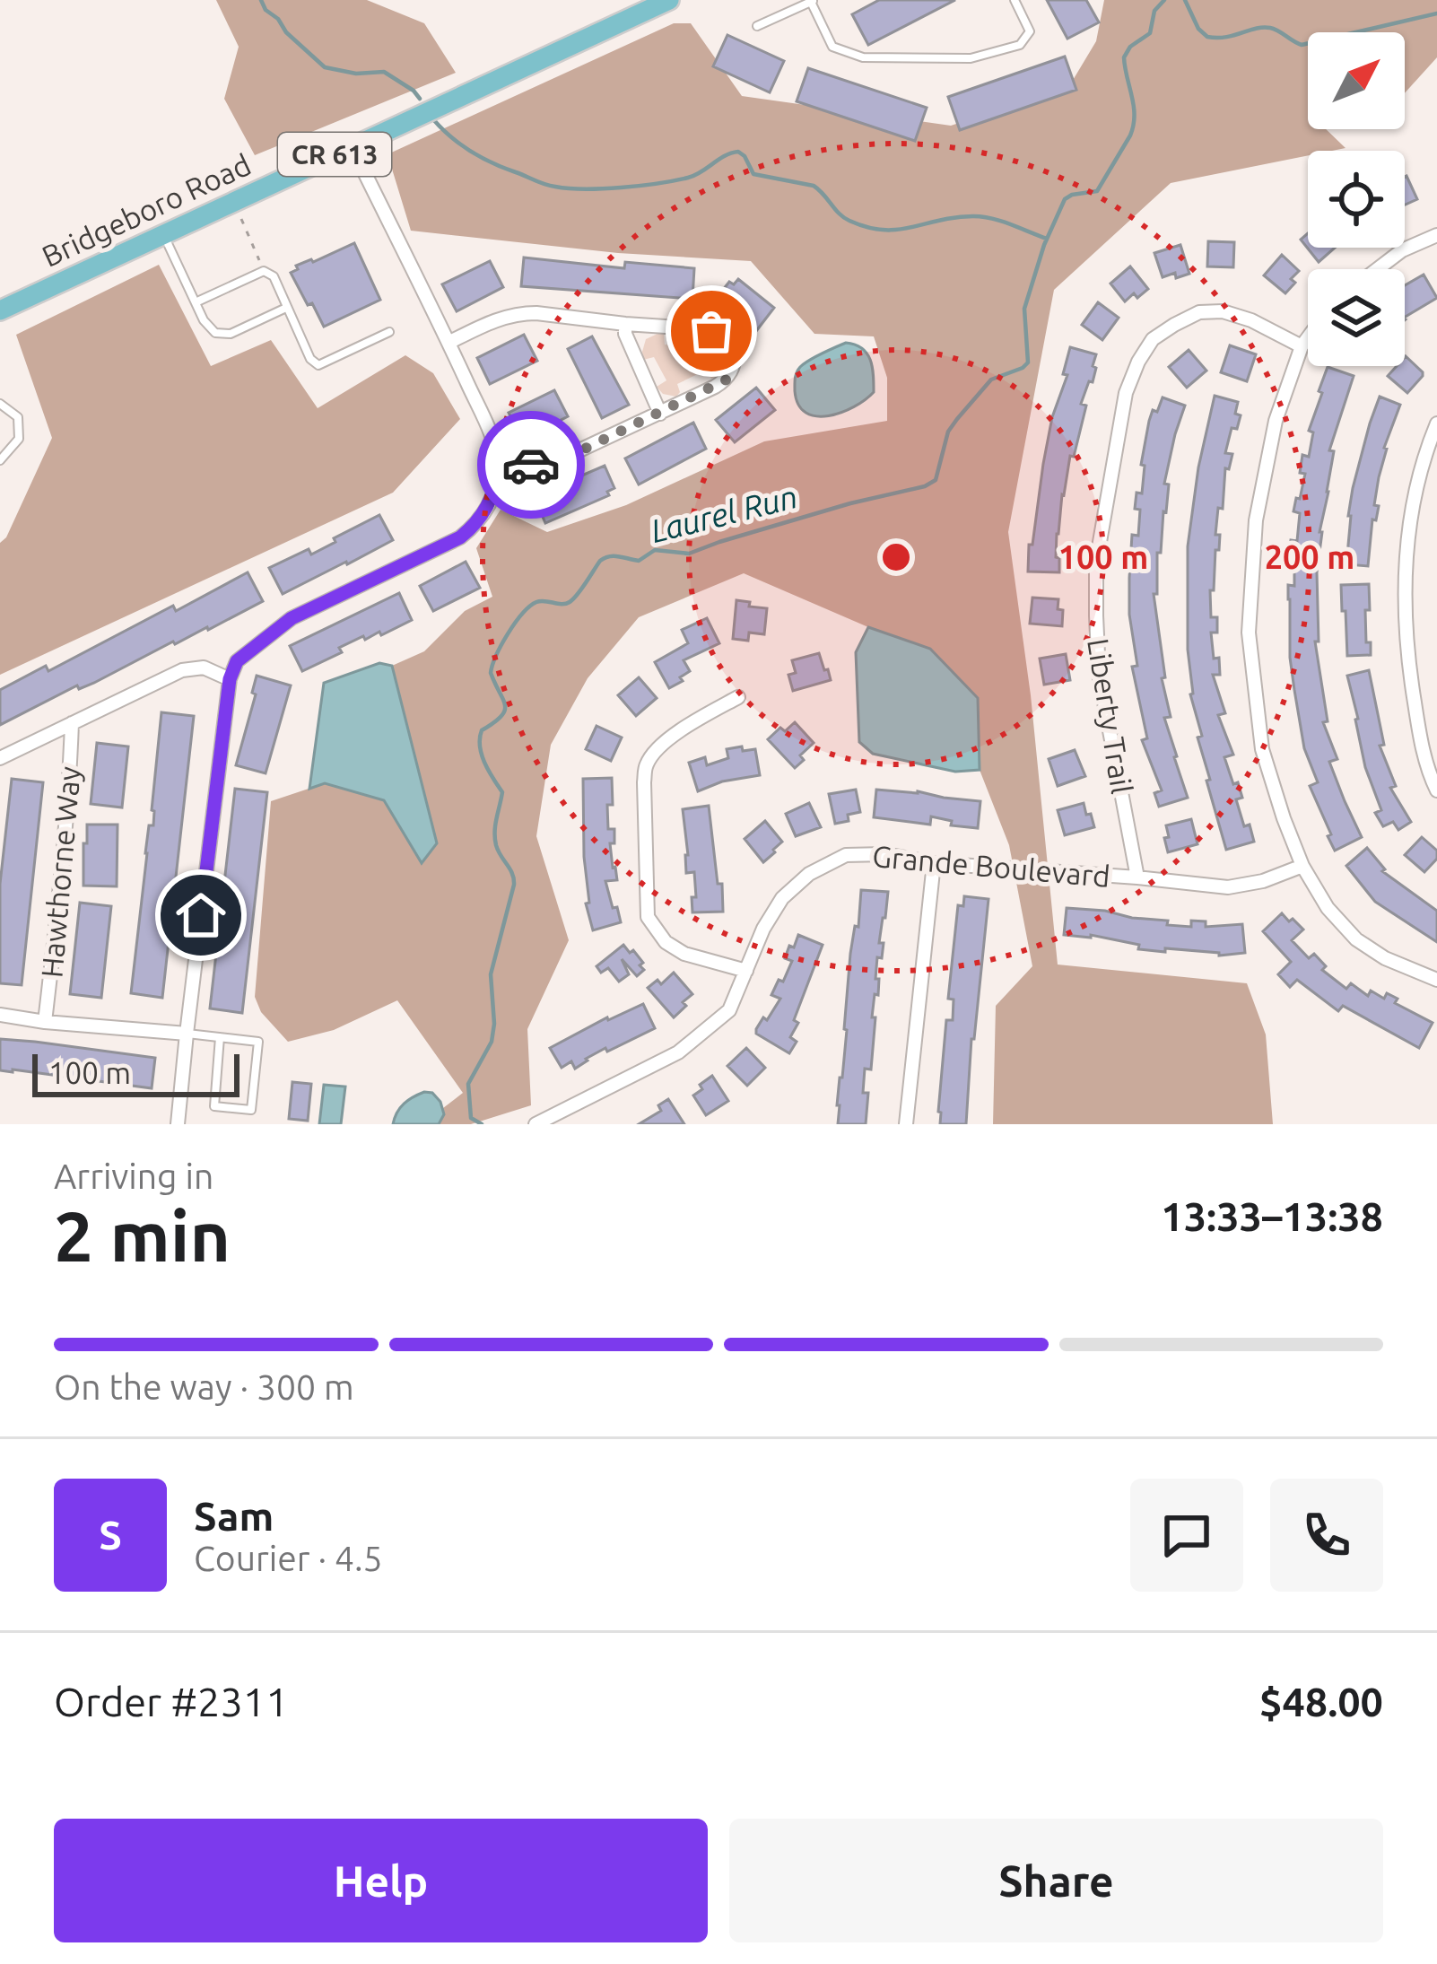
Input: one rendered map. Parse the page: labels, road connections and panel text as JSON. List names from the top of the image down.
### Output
{
  "streets": {
    "main road": ["CR 613", "Bridgeboro Road"],
    "street": ["Liberty Trail", "Grande Boulevard", "Hawthorne Way"]
  },
  "crossings": [
    ["Liberty Trail", "Grande Boulevard"]
  ],
  "water": ["Laurel Run"],
  "scale_bar": "100 m",
  "north": "top right",
  "page": {
    "scale": "100 m",
    "heading": ["2 min", "Arriving in", "13:33–13:38"],
    "panel": [
      "Sam",
      "Courier · 4.5",
      "Order #2311",
      "$48.00"
    ],
    "bar": "On the way · 300 m",
    "round": "S",
    "buttons": ["Help", "Share"]
  },
  "rings": ["100 m", "200 m"]
}
